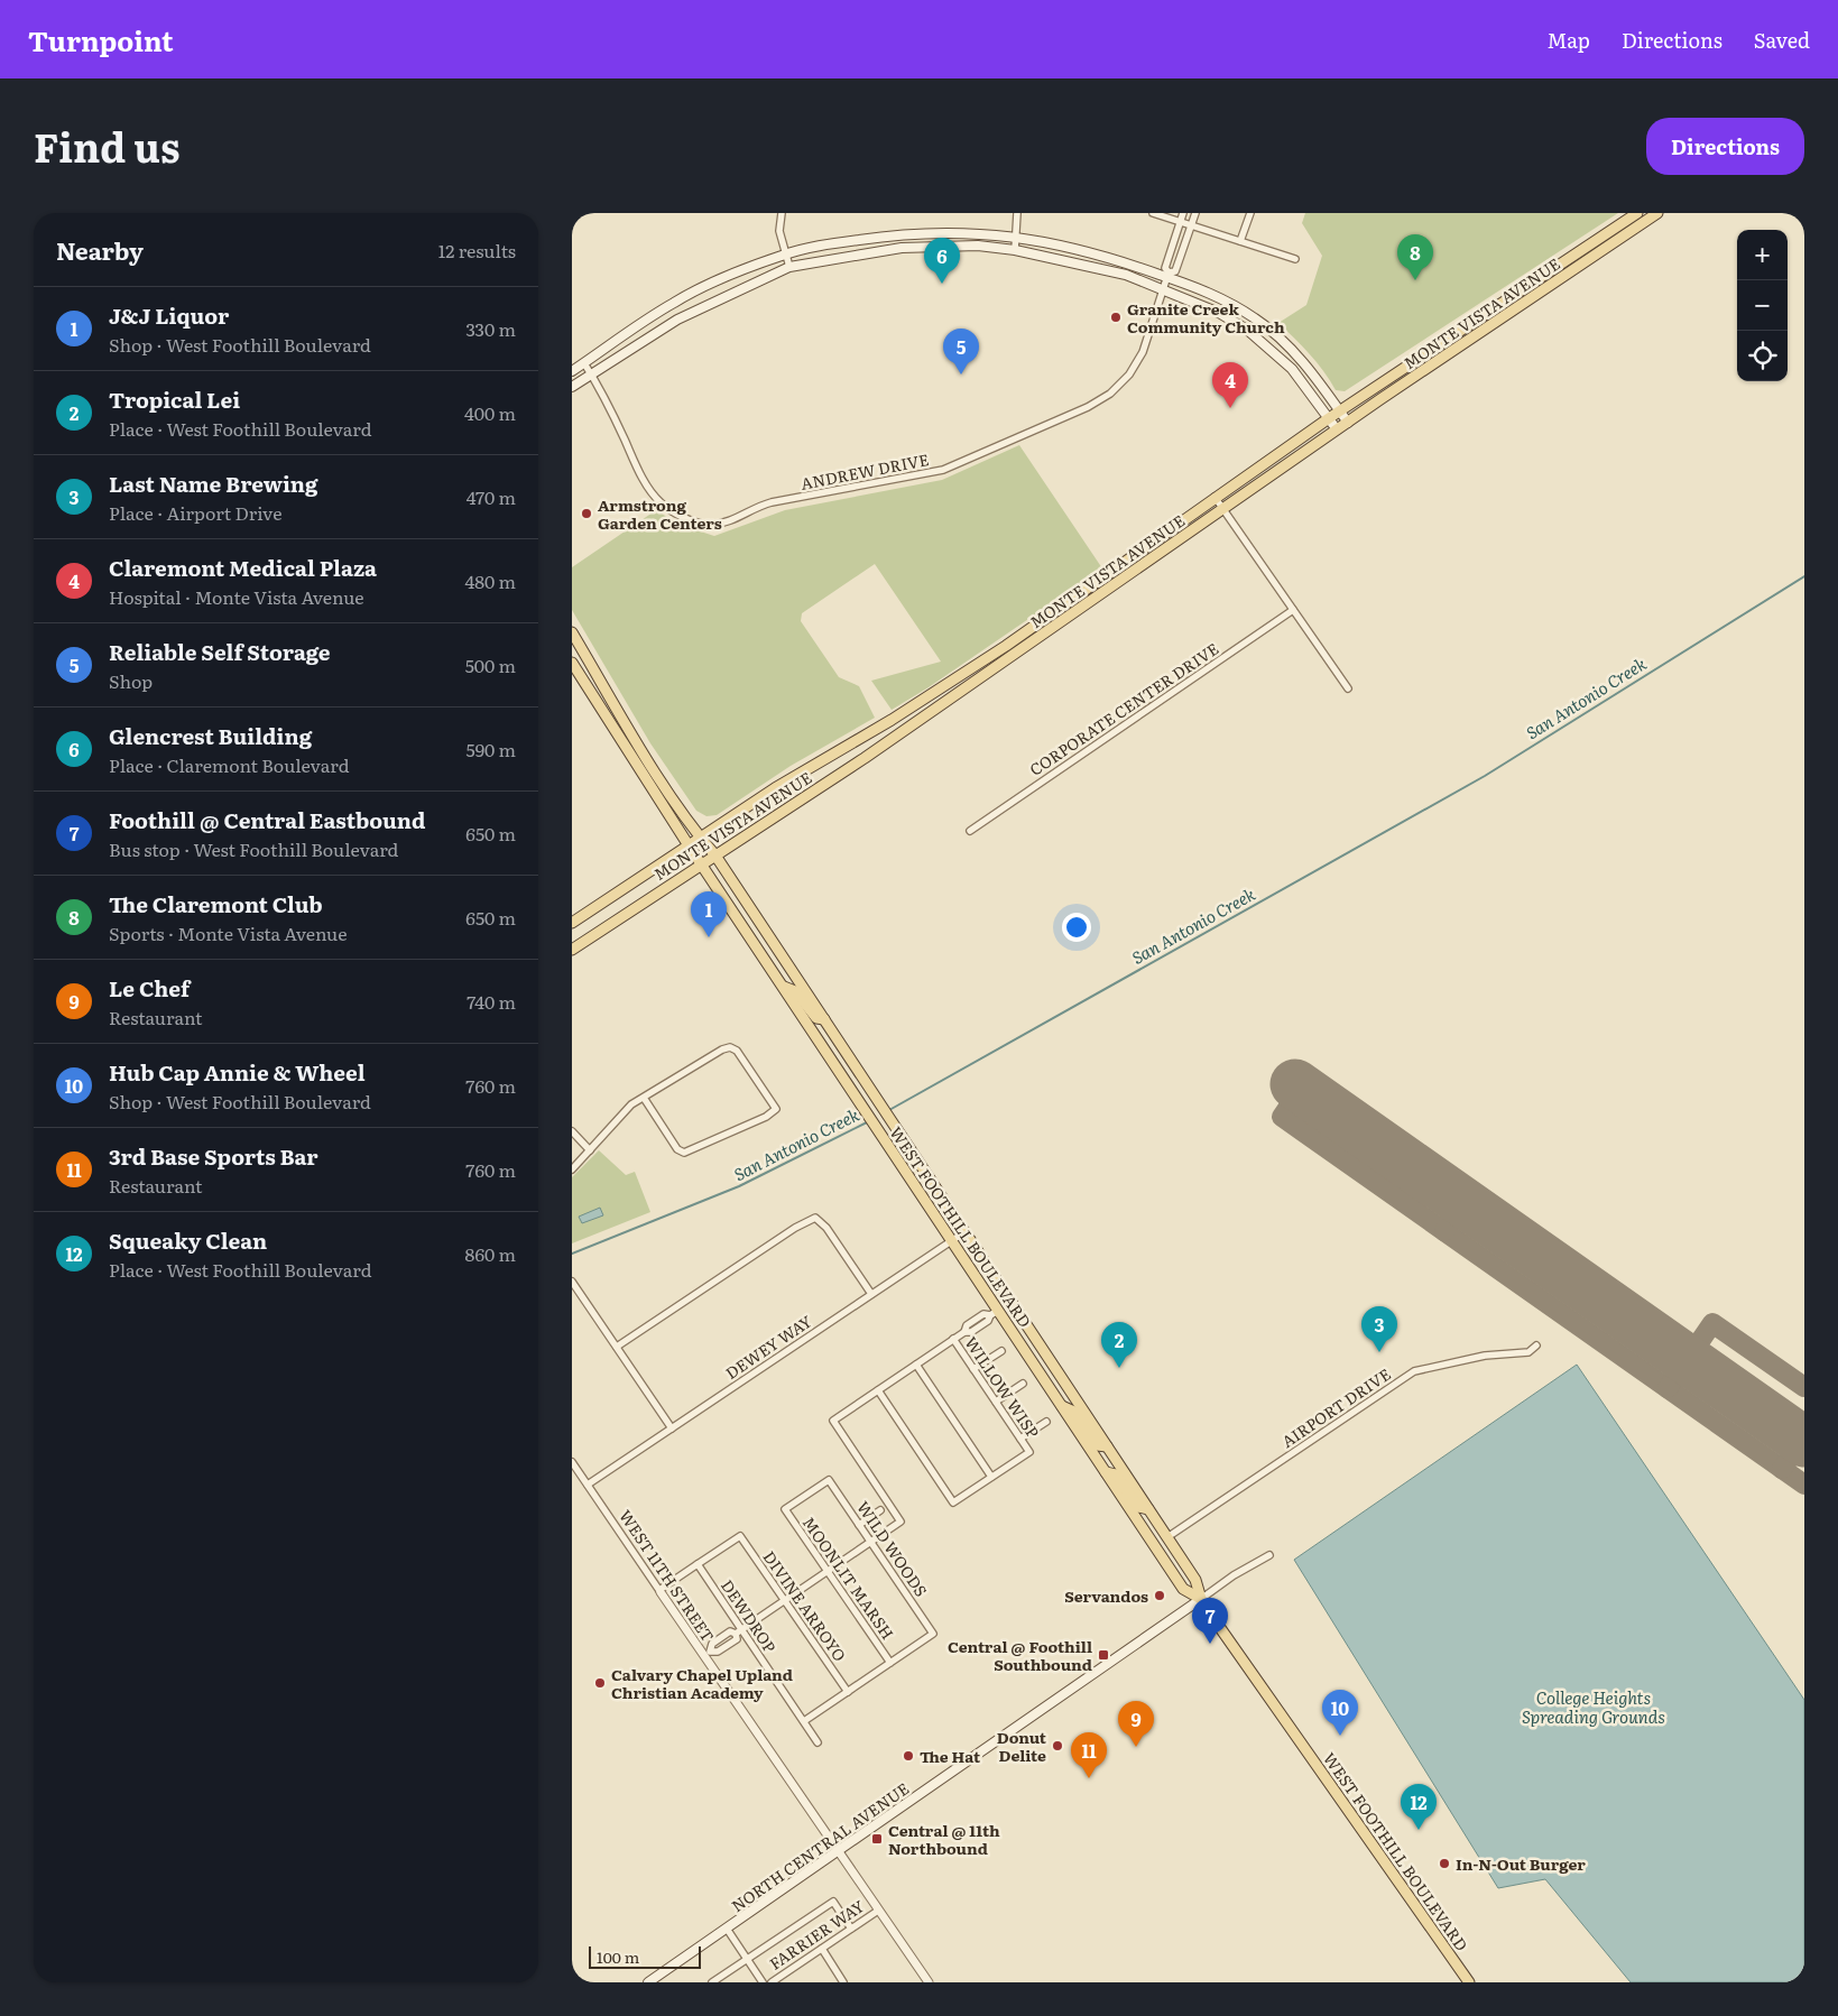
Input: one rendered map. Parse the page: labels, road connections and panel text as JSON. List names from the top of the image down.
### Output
{
  "streets": {
    "main road": ["MONTE VISTA AVENUE", "WEST FOOTHILL BOULEVARD", "NORTH CENTRAL AVENUE"],
    "street": [
      "ANDREW DRIVE",
      "CORPORATE CENTER DRIVE",
      "DEWEY WAY",
      "WILLOW WISP",
      "AIRPORT DRIVE",
      "WILD WOODS",
      "WEST 11TH STREET",
      "MOONLIT MARSH",
      "DIVINE ARROYO",
      "DEWDROP",
      "FARRIER WAY"
    ]
  },
  "crossings": [
    ["MONTE VISTA AVENUE", "WEST FOOTHILL BOULEVARD"],
    ["WEST FOOTHILL BOULEVARD", "DEWEY WAY"],
    ["WEST FOOTHILL BOULEVARD", "AIRPORT DRIVE"],
    ["WEST FOOTHILL BOULEVARD", "NORTH CENTRAL AVENUE"],
    ["DEWEY WAY", "WEST 11TH STREET"],
    ["WILD WOODS", "MOONLIT MARSH"],
    ["WEST 11TH STREET", "NORTH CENTRAL AVENUE"],
    ["WEST 11TH STREET", "FARRIER WAY"],
    ["DIVINE ARROYO", "DEWDROP"]
  ],
  "water": ["San Antonio Creek", "College Heights Spreading Grounds"],
  "places": {
    "other": [
      "Granite Creek Community Church",
      "Armstrong Garden Centers",
      "Servandos",
      "Calvary Chapel Upland Christian Academy",
      "Donut Delite",
      "The Hat",
      "In-N-Out Burger"
    ],
    "transit": ["Central @ Foothill Southbound", "Central @ 11th Northbound"]
  },
  "scale_bar": "100 m",
  "page": {
    "header": "Turnpoint",
    "nav": ["Map", "Directions", "Saved"],
    "title": "Find us",
    "buttons": "Directions",
    "heading": ["Nearby", "12 results"],
    "map_buttons": ["+", "−"],
    "pins": [
      "8",
      "6",
      "5",
      "4",
      "1",
      "3",
      "2",
      "7",
      "10",
      "9",
      "11",
      "12"
    ],
    "list": [
      {
        "mark": "1",
        "name": "J&J Liquor",
        "note": "Shop · West Foothill Boulevard",
        "value": "330 m"
      },
      {
        "mark": "2",
        "name": "Tropical Lei",
        "note": "Place · West Foothill Boulevard",
        "value": "400 m"
      },
      {
        "mark": "3",
        "name": "Last Name Brewing",
        "note": "Place · Airport Drive",
        "value": "470 m"
      },
      {
        "mark": "4",
        "name": "Claremont Medical Plaza",
        "note": "Hospital · Monte Vista Avenue",
        "value": "480 m"
      },
      {
        "mark": "5",
        "name": "Reliable Self Storage",
        "note": "Shop",
        "value": "500 m"
      },
      {
        "mark": "6",
        "name": "Glencrest Building",
        "note": "Place · Claremont Boulevard",
        "value": "590 m"
      },
      {
        "mark": "7",
        "name": "Foothill @ Central Eastbound",
        "note": "Bus stop · West Foothill Boulevard",
        "value": "650 m"
      },
      {
        "mark": "8",
        "name": "The Claremont Club",
        "note": "Sports · Monte Vista Avenue",
        "value": "650 m"
      },
      {
        "mark": "9",
        "name": "Le Chef",
        "note": "Restaurant",
        "value": "740 m"
      },
      {
        "mark": "10",
        "name": "Hub Cap Annie & Wheel",
        "note": "Shop · West Foothill Boulevard",
        "value": "760 m"
      },
      {
        "mark": "11",
        "name": "3rd Base Sports Bar",
        "note": "Restaurant",
        "value": "760 m"
      },
      {
        "mark": "12",
        "name": "Squeaky Clean",
        "note": "Place · West Foothill Boulevard",
        "value": "860 m"
      }
    ],
    "scale": "100 m"
  }
}
